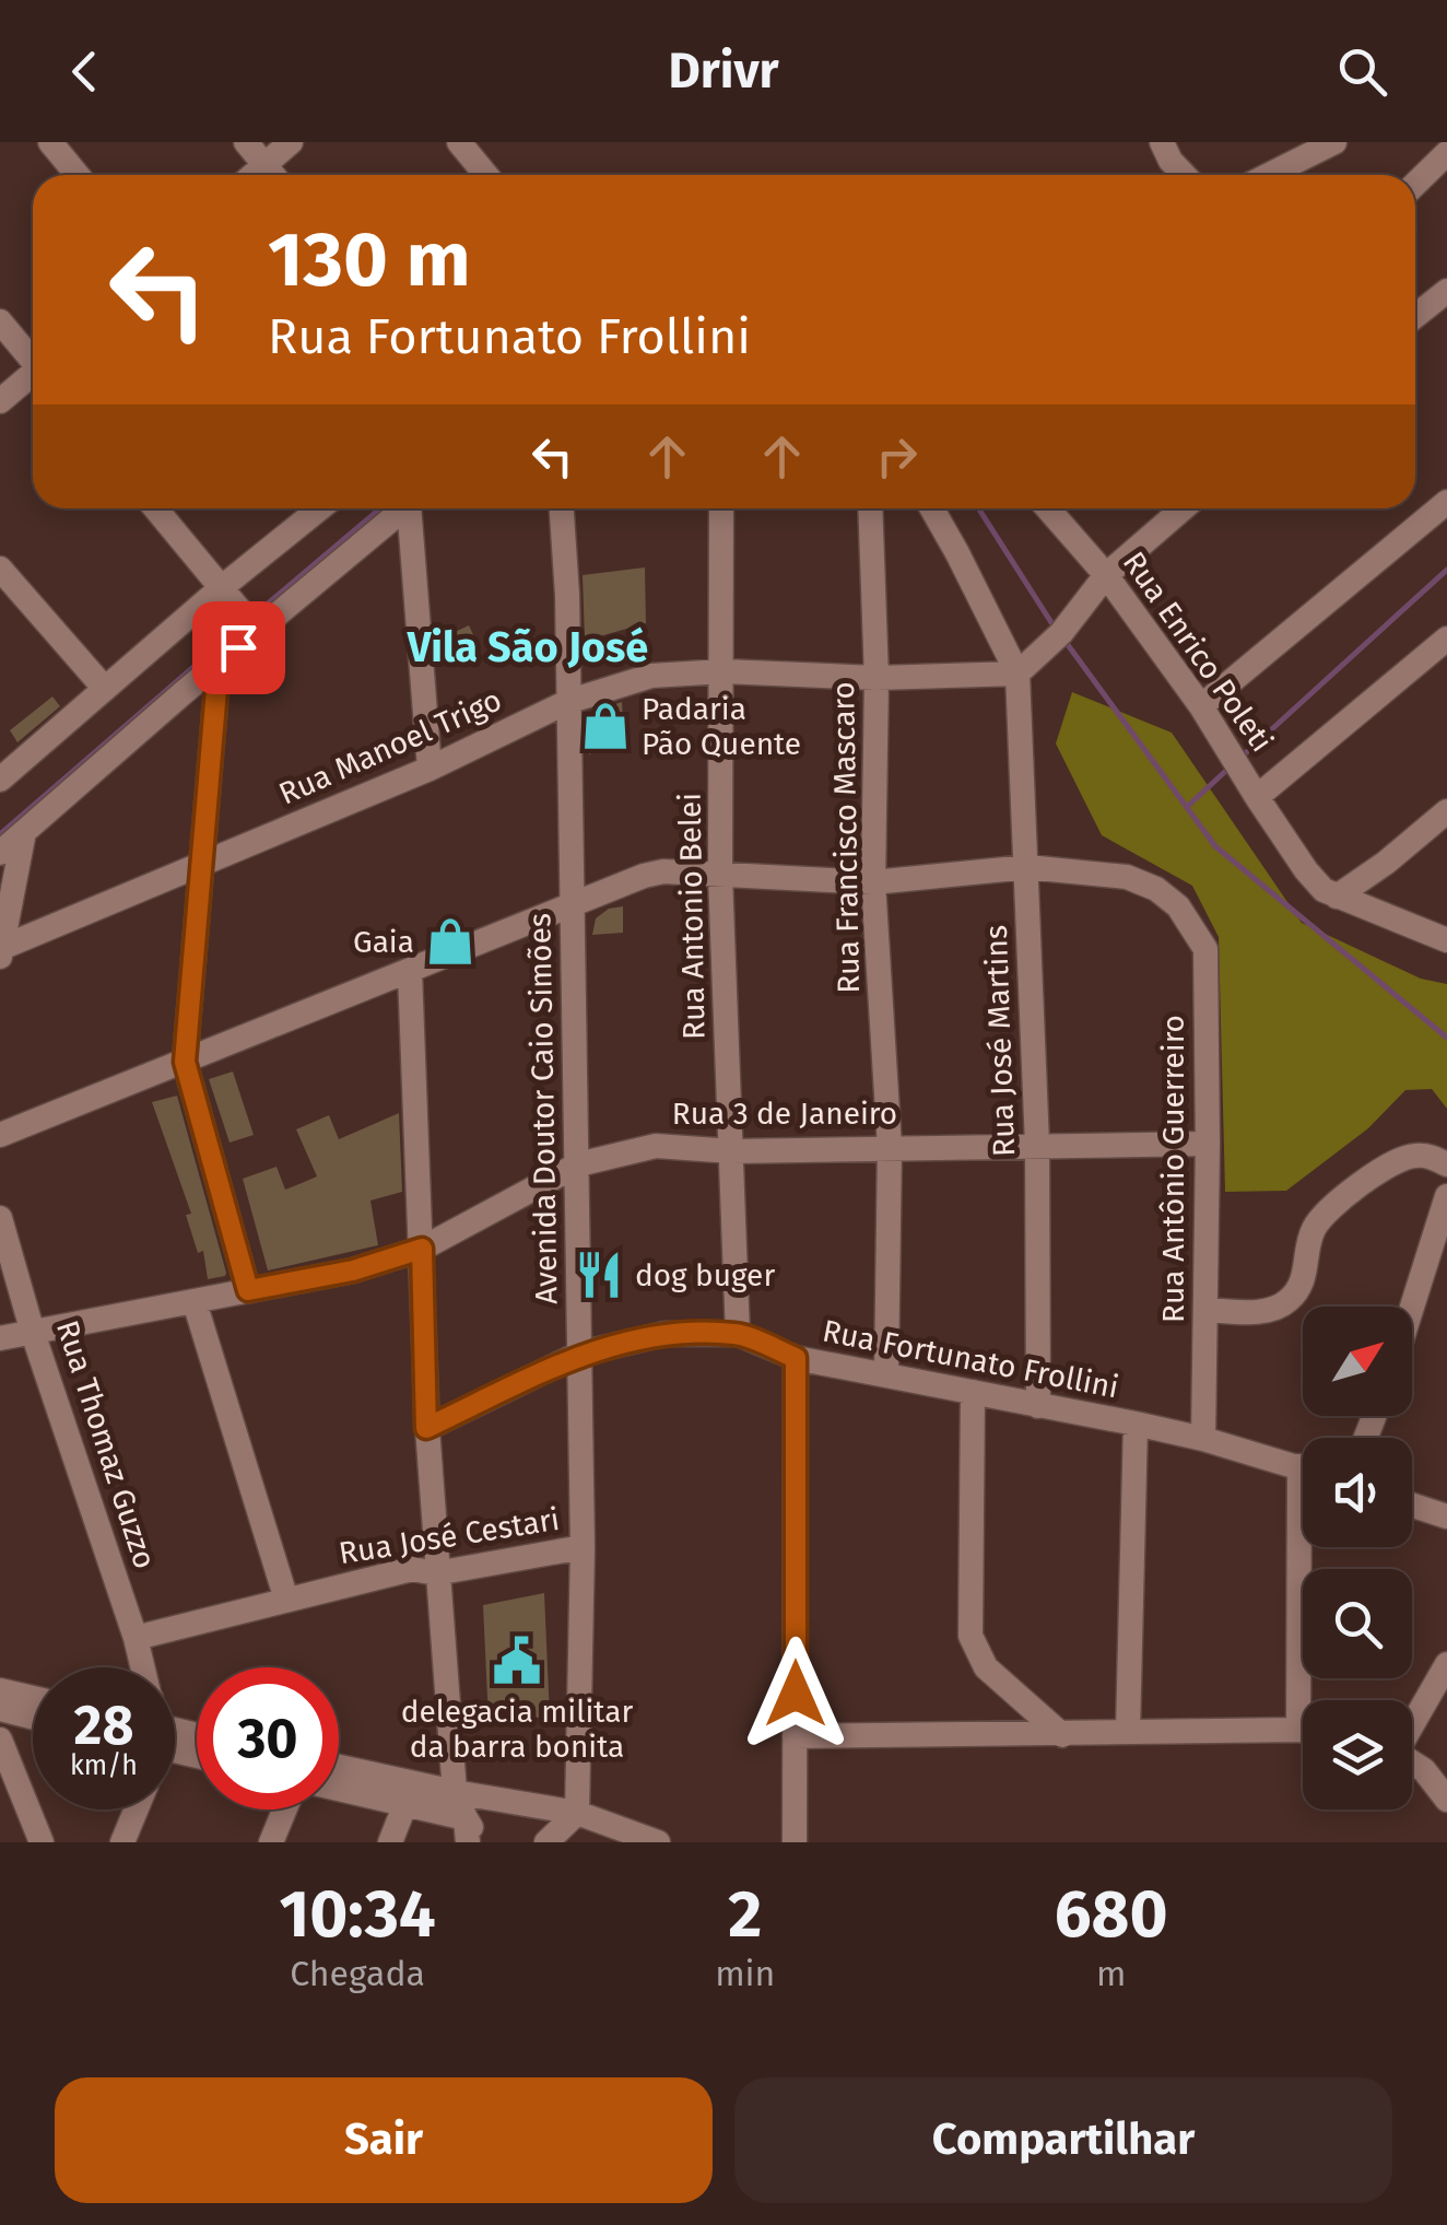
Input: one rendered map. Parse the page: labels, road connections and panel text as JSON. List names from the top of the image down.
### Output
{
  "streets": {
    "street": [
      "Rua Enrico Poleti",
      "Rua Manoel Trigo",
      "Rua Francisco Mascaro",
      "Rua Antonio Belei",
      "Rua José Martins",
      "Avenida Doutor Caio Simões",
      "Rua 3 de Janeiro",
      "Rua Antônio Guerreiro",
      "Rua Fortunato Frollini",
      "Rua Thomaz Guzzo",
      "Rua José Cestari"
    ]
  },
  "crossings": [
    ["Rua Manoel Trigo", "Rua Francisco Mascaro"],
    ["Rua Manoel Trigo", "Rua Antonio Belei"],
    ["Rua Manoel Trigo", "Rua José Martins"],
    ["Rua Manoel Trigo", "Avenida Doutor Caio Simões"],
    ["Rua Francisco Mascaro", "Rua 3 de Janeiro"],
    ["Rua Francisco Mascaro", "Rua Fortunato Frollini"],
    ["Rua Antonio Belei", "Rua 3 de Janeiro"],
    ["Rua Antonio Belei", "Rua Fortunato Frollini"],
    ["Rua José Martins", "Rua 3 de Janeiro"],
    ["Rua José Martins", "Rua Antônio Guerreiro"],
    ["Rua José Martins", "Rua Fortunato Frollini"],
    ["Avenida Doutor Caio Simões", "Rua 3 de Janeiro"],
    ["Avenida Doutor Caio Simões", "Rua Fortunato Frollini"],
    ["Avenida Doutor Caio Simões", "Rua José Cestari"],
    ["Rua 3 de Janeiro", "Rua Antônio Guerreiro"],
    ["Rua 3 de Janeiro", "Rua Thomaz Guzzo"],
    ["Rua Antônio Guerreiro", "Rua Fortunato Frollini"],
    ["Rua Thomaz Guzzo", "Rua José Cestari"]
  ],
  "districts": ["Vila São José"],
  "places": {
    "shop": ["Padaria Pão Quente", "Gaia"],
    "restaurant": ["dog buger"],
    "public building": ["delegacia militar da barra bonita"]
  },
  "north": "top right",
  "page": {
    "header": "Drivr",
    "turn": ["130 m", "Rua Fortunato Frollini"],
    "speed": "28 km/h",
    "limit": "30",
    "eta": [
      "10:34",
      "Chegada",
      "2",
      "min",
      "680",
      "m"
    ],
    "buttons": ["Sair", "Compartilhar"]
  }
}
